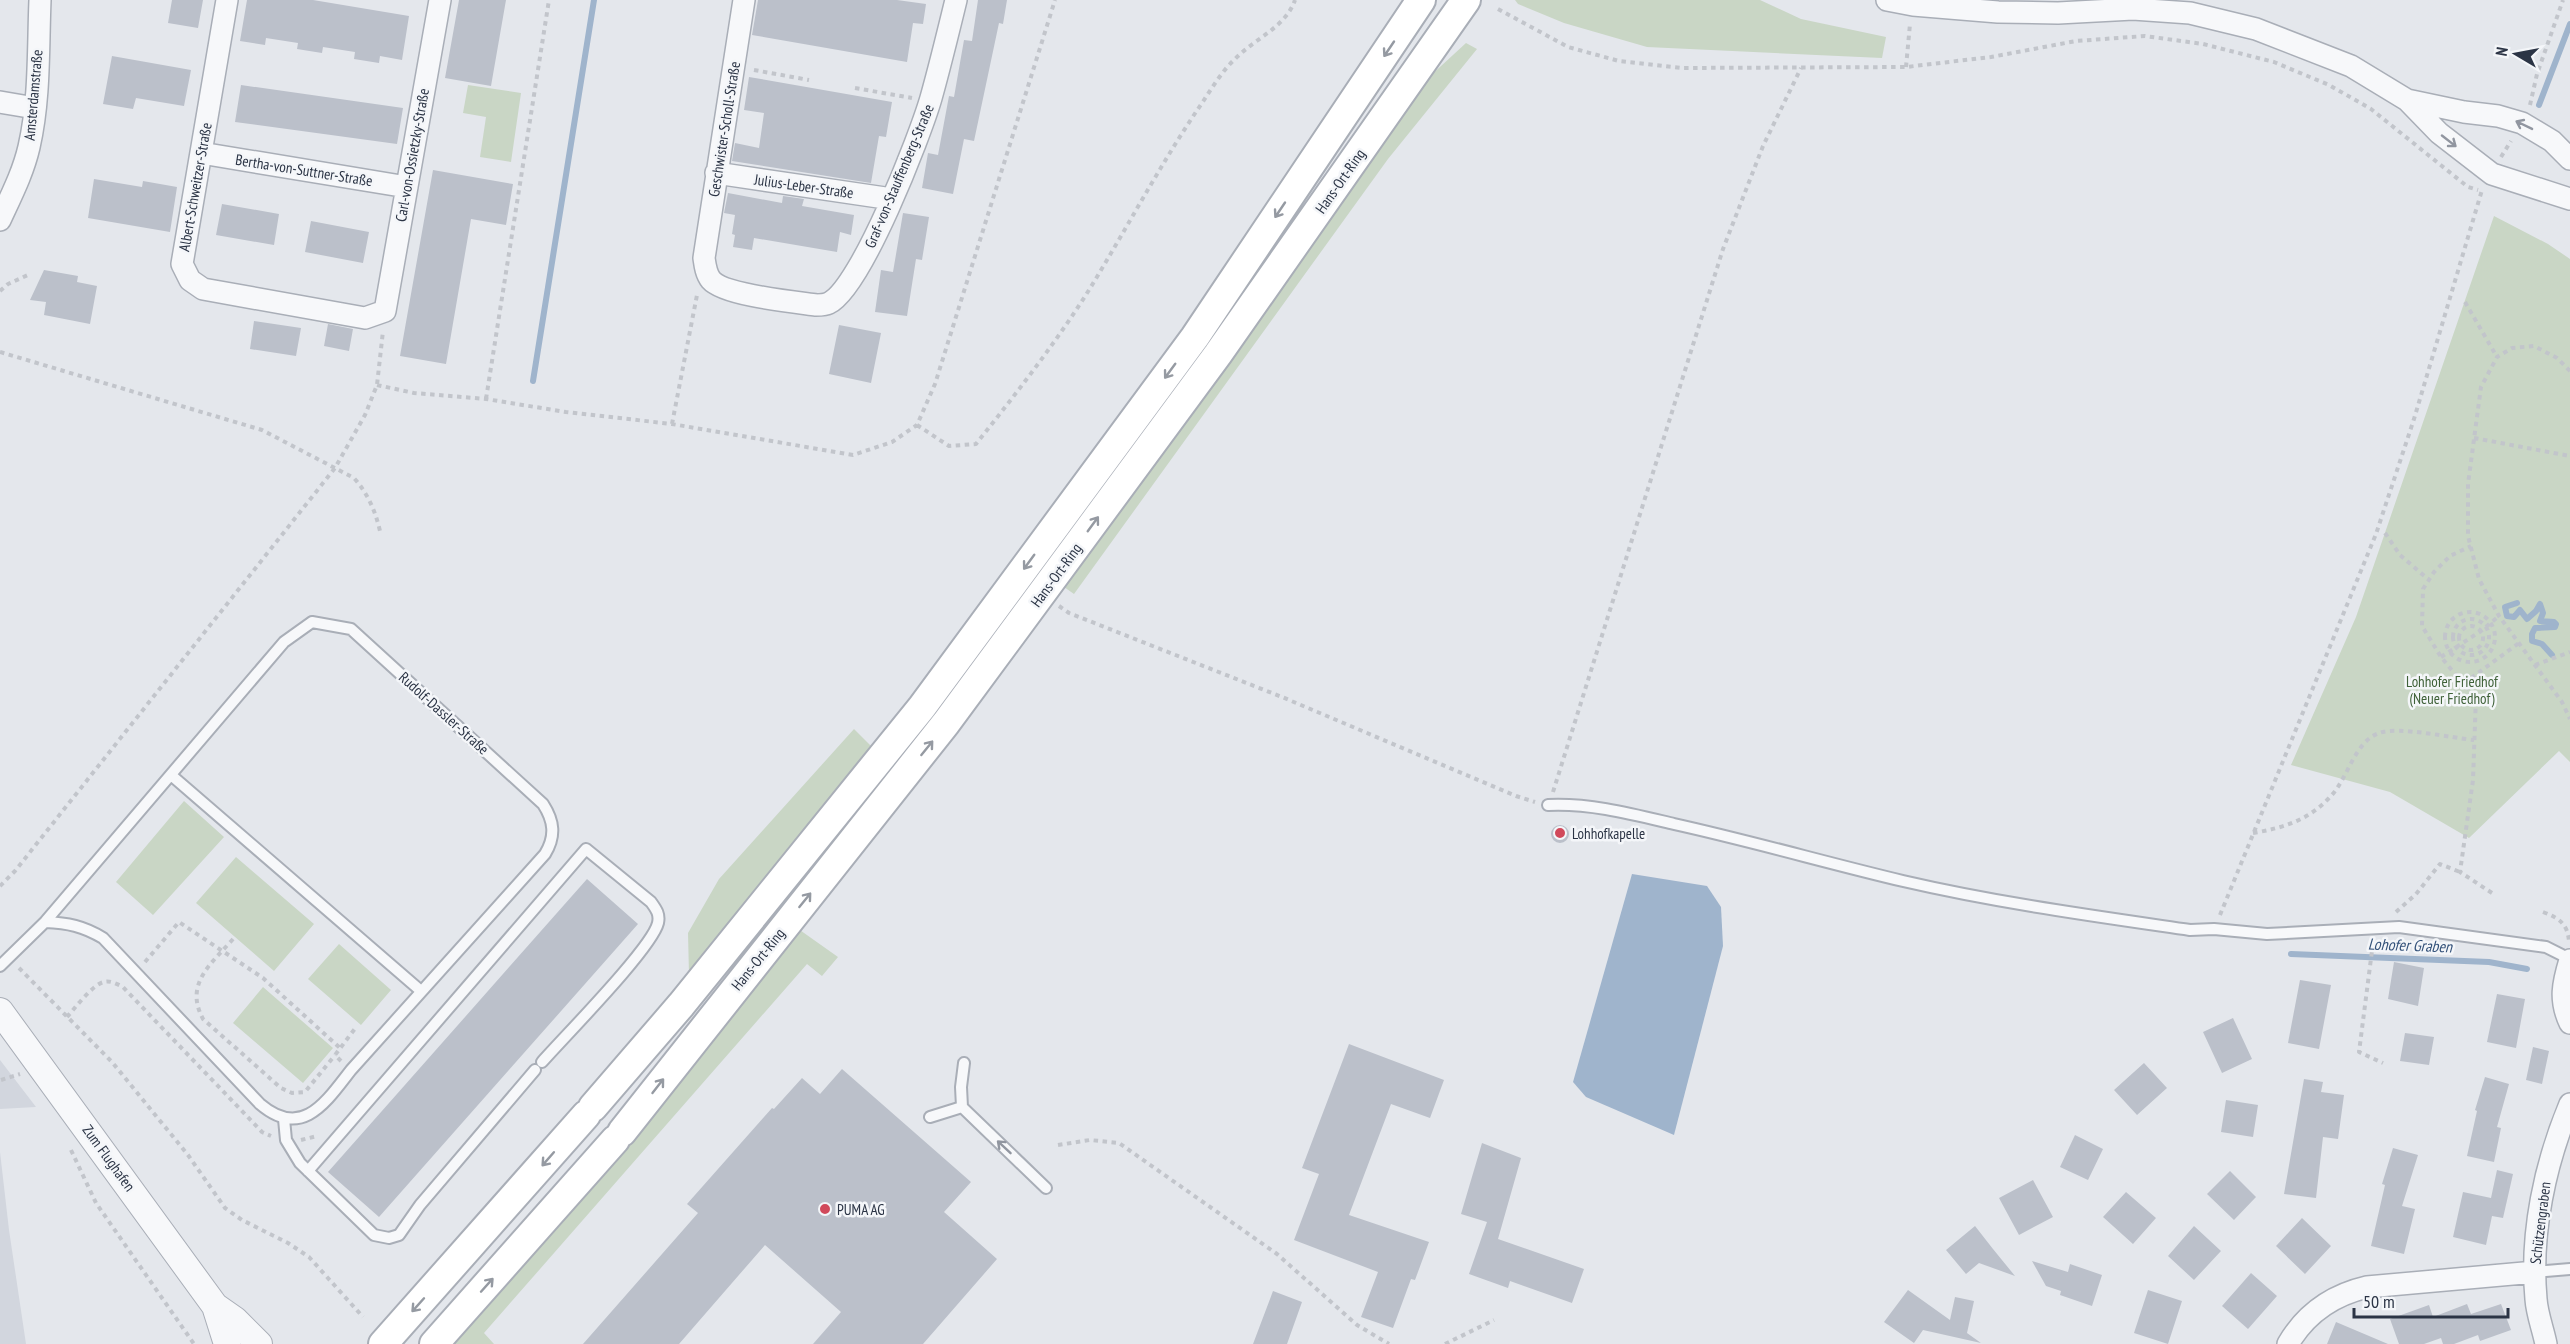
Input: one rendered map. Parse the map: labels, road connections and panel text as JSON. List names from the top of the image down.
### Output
{
  "streets": {
    "main road": ["Hans-Ort-Ring"],
    "street": [
      "Amsterdamstraße",
      "Geschwister-Scholl-Straße",
      "Carl-von-Ossietzky-Straße",
      "Bertha-von-Suttner-Straße",
      "Graf-von-Stauffenberg-Straße",
      "Julius-Leber-Straße",
      "Albert-Schweitzer-Straße",
      "Zum Flughafen",
      "Schützengraben"
    ],
    "lane": ["Rudolf-Dassler-Straße"]
  },
  "crossings": [
    ["Geschwister-Scholl-Straße", "Graf-von-Stauffenberg-Straße"],
    ["Geschwister-Scholl-Straße", "Julius-Leber-Straße"],
    ["Carl-von-Ossietzky-Straße", "Bertha-von-Suttner-Straße"],
    ["Carl-von-Ossietzky-Straße", "Albert-Schweitzer-Straße"],
    ["Bertha-von-Suttner-Straße", "Albert-Schweitzer-Straße"],
    ["Graf-von-Stauffenberg-Straße", "Julius-Leber-Straße"]
  ],
  "water": ["Lohofer Graben"],
  "parks": ["Lohhofer Friedhof (Neuer Friedhof)"],
  "places": ["Lohhofkapelle", "PUMA AG"],
  "scale_bar": "50 m",
  "north": "left"
}
